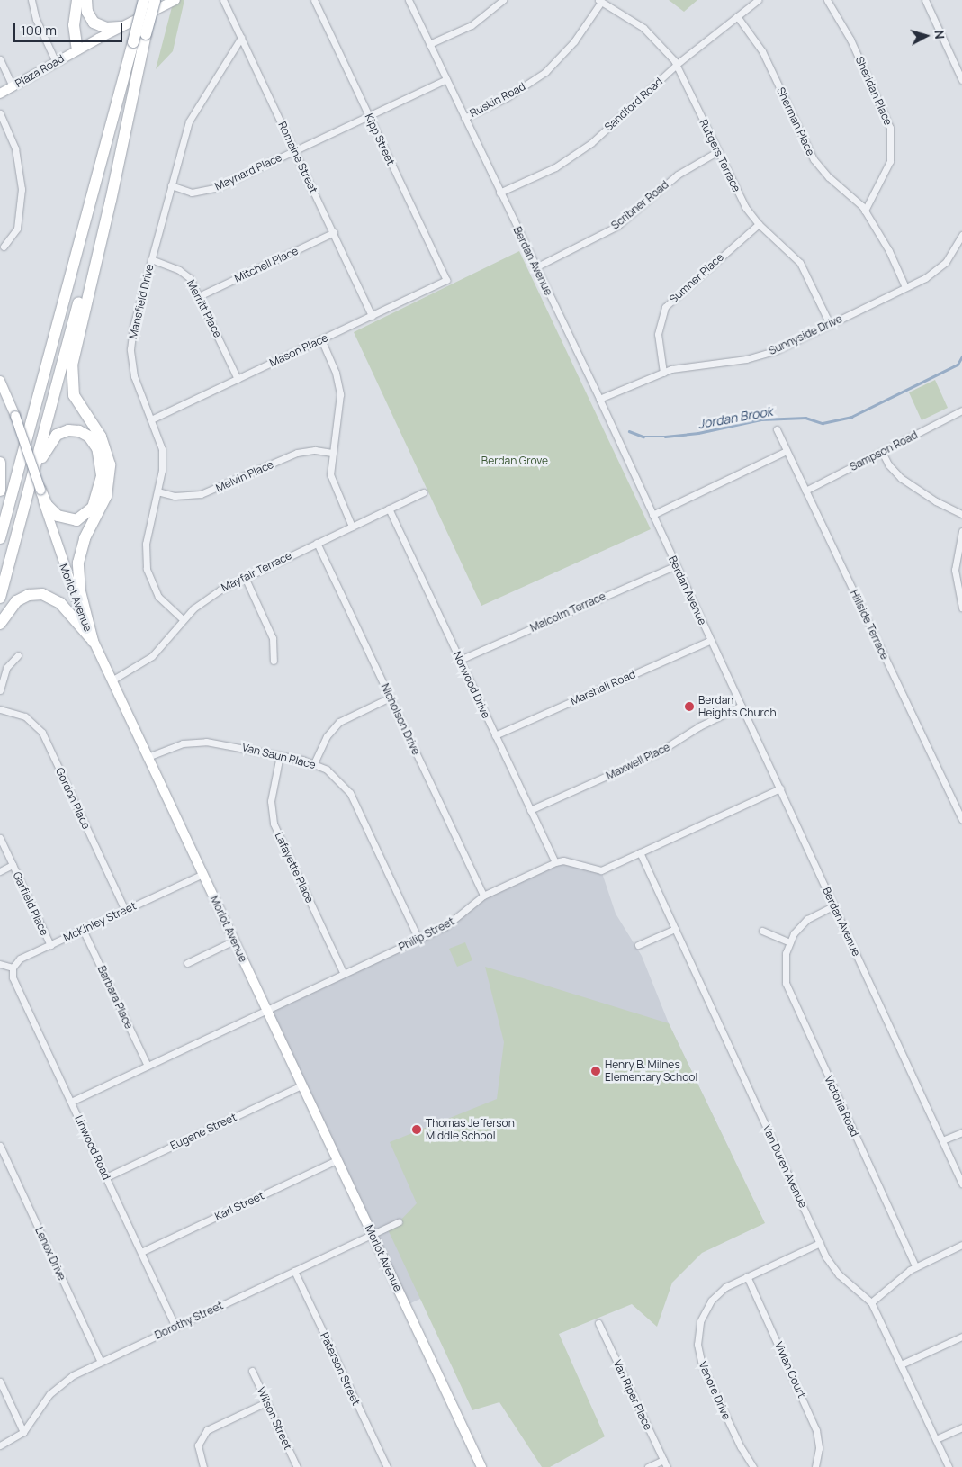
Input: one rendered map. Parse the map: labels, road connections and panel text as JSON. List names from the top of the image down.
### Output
{
  "streets": {
    "street": [
      "Plaza Road",
      "Sheridan Place",
      "Ruskin Road",
      "Sandford Road",
      "Sherman Place",
      "Kipp Street",
      "Rutgers Terrace",
      "Romaine Street",
      "Maynard Place",
      "Scribner Road",
      "Berdan Avenue",
      "Mitchell Place",
      "Sumner Place",
      "Mansfield Drive",
      "Merritt Place",
      "Sunnyside Drive",
      "Mason Place",
      "Sampson Road",
      "Melvin Place",
      "Mayfair Terrace",
      "Morlot Avenue",
      "Malcolm Terrace",
      "Hillside Terrace",
      "Norwood Drive",
      "Marshall Road",
      "Nicholson Drive",
      "Van Saun Place",
      "Maxwell Place",
      "Gordon Place",
      "Lafayette Place",
      "Garfield Place",
      "McKinley Street",
      "Philip Street",
      "Barbara Place",
      "Victoria Road",
      "Eugene Street",
      "Linwood Road",
      "Van Duren Avenue",
      "Karl Street",
      "Lenox Drive",
      "Dorothy Street",
      "Paterson Street",
      "Vivian Court",
      "Vanore Drive",
      "Van Riper Place",
      "Wilson Street"
    ]
  },
  "crossings": [
    ["Sheridan Place", "Sherman Place"],
    ["Ruskin Road", "Rutgers Terrace"],
    ["Ruskin Road", "Berdan Avenue"],
    ["Sandford Road", "Sherman Place"],
    ["Sandford Road", "Rutgers Terrace"],
    ["Sandford Road", "Berdan Avenue"],
    ["Sherman Place", "Sunnyside Drive"],
    ["Kipp Street", "Maynard Place"],
    ["Kipp Street", "Mason Place"],
    ["Rutgers Terrace", "Scribner Road"],
    ["Rutgers Terrace", "Sumner Place"],
    ["Rutgers Terrace", "Sunnyside Drive"],
    ["Romaine Street", "Maynard Place"],
    ["Romaine Street", "Mitchell Place"],
    ["Romaine Street", "Mansfield Drive"],
    ["Romaine Street", "Mason Place"],
    ["Maynard Place", "Berdan Avenue"],
    ["Maynard Place", "Mansfield Drive"],
    ["Scribner Road", "Berdan Avenue"],
    ["Berdan Avenue", "Sunnyside Drive"],
    ["Berdan Avenue", "Malcolm Terrace"],
    ["Berdan Avenue", "Marshall Road"],
    ["Berdan Avenue", "Maxwell Place"],
    ["Berdan Avenue", "Philip Street"],
    ["Berdan Avenue", "Victoria Road"],
    ["Mitchell Place", "Merritt Place"],
    ["Sumner Place", "Sunnyside Drive"],
    ["Mansfield Drive", "Merritt Place"],
    ["Mansfield Drive", "Mason Place"],
    ["Mansfield Drive", "Melvin Place"],
    ["Mansfield Drive", "Mayfair Terrace"],
    ["Merritt Place", "Mason Place"],
    ["Sampson Road", "Hillside Terrace"],
    ["Mayfair Terrace", "Morlot Avenue"],
    ["Mayfair Terrace", "Norwood Drive"],
    ["Mayfair Terrace", "Nicholson Drive"],
    ["Morlot Avenue", "Van Saun Place"],
    ["Morlot Avenue", "McKinley Street"],
    ["Morlot Avenue", "Philip Street"],
    ["Morlot Avenue", "Eugene Street"],
    ["Morlot Avenue", "Karl Street"],
    ["Morlot Avenue", "Dorothy Street"],
    ["Malcolm Terrace", "Norwood Drive"],
    ["Norwood Drive", "Marshall Road"],
    ["Norwood Drive", "Maxwell Place"],
    ["Norwood Drive", "Philip Street"],
    ["Nicholson Drive", "Philip Street"],
    ["Van Saun Place", "Lafayette Place"],
    ["Van Saun Place", "Philip Street"],
    ["Gordon Place", "McKinley Street"],
    ["Lafayette Place", "Philip Street"],
    ["Garfield Place", "McKinley Street"],
    ["McKinley Street", "Barbara Place"],
    ["McKinley Street", "Linwood Road"],
    ["Philip Street", "Barbara Place"],
    ["Philip Street", "Linwood Road"],
    ["Philip Street", "Van Duren Avenue"],
    ["Eugene Street", "Linwood Road"],
    ["Linwood Road", "Karl Street"],
    ["Linwood Road", "Dorothy Street"],
    ["Van Duren Avenue", "Vanore Drive"],
    ["Lenox Drive", "Dorothy Street"],
    ["Dorothy Street", "Paterson Street"],
    ["Vivian Court", "Vanore Drive"]
  ],
  "water": ["Jordan Brook"],
  "parks": ["Berdan Grove"],
  "places": ["Berdan Heights Church", "Henry B. Milnes Elementary School", "Thomas Jefferson Middle School"],
  "scale_bar": "100 m",
  "north": "right"
}
